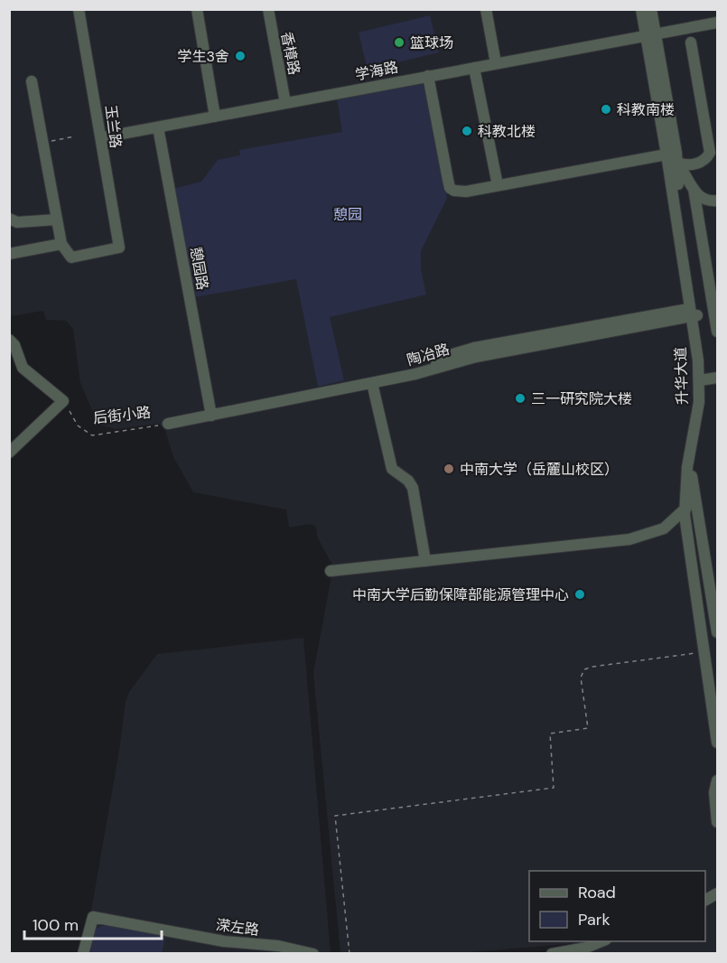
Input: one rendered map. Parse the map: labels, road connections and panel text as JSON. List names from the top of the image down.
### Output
{
  "streets": {
    "street": [
      "香樟路",
      "学海路",
      "玉兰路",
      "憩园路",
      "陶冶路",
      "升华大道",
      "溁左路"
    ],
    "path": ["后街小路"]
  },
  "crossings": [
    ["香樟路", "学海路"],
    ["学海路", "玉兰路"],
    ["学海路", "憩园路"],
    ["学海路", "升华大道"],
    ["憩园路", "陶冶路"],
    ["陶冶路", "升华大道"],
    ["陶冶路", "后街小路"]
  ],
  "parks": ["憩园"],
  "places": [
    "篮球场",
    "学生3舍",
    "科教南楼",
    "科教北楼",
    "三一研究院大楼",
    "中南大学（岳麓山校区）",
    "中南大学后勤保障部能源管理中心"
  ],
  "legend": ["Road", "Park"],
  "scale_bar": "100 m"
}
